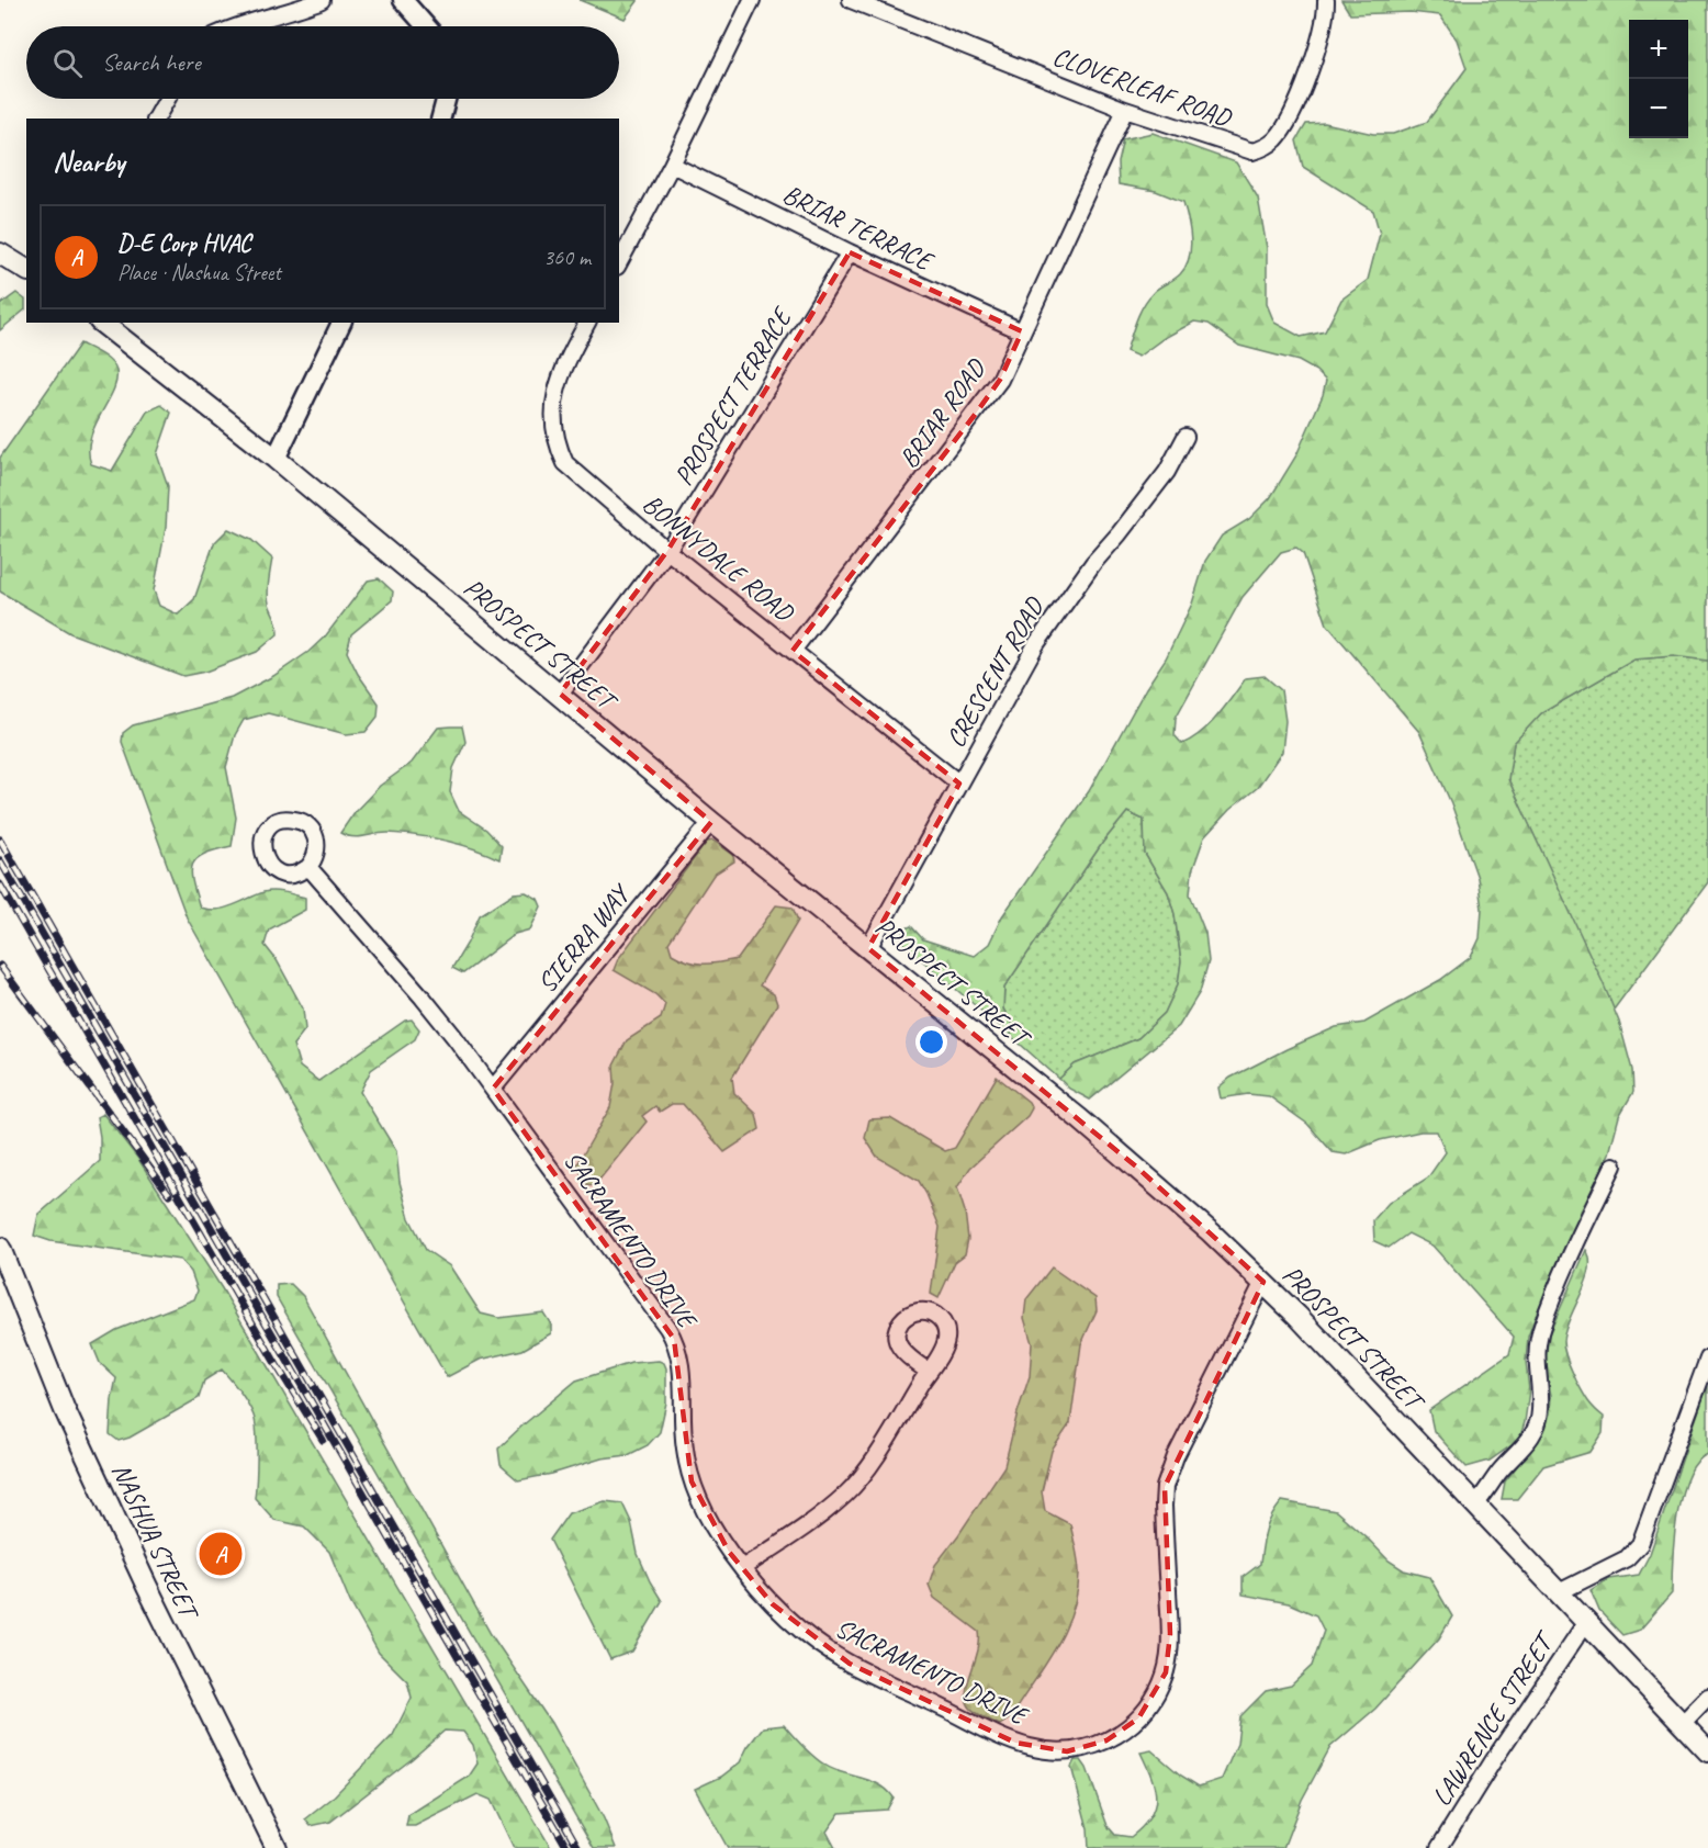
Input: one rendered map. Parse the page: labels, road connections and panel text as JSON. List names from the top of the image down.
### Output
{
  "streets": {
    "main road": ["PROSPECT STREET", "NASHUA STREET"],
    "street": [
      "CLOVERLEAF ROAD",
      "BRIAR TERRACE",
      "PROSPECT TERRACE",
      "BRIAR ROAD",
      "BONNYDALE ROAD",
      "CRESCENT ROAD",
      "SIERRA WAY",
      "SACRAMENTO DRIVE",
      "LAWRENCE STREET"
    ]
  },
  "crossings": [
    ["CLOVERLEAF ROAD", "BRIAR ROAD"],
    ["BRIAR TERRACE", "PROSPECT TERRACE"],
    ["BRIAR TERRACE", "BRIAR ROAD"],
    ["PROSPECT TERRACE", "BONNYDALE ROAD"],
    ["PROSPECT TERRACE", "PROSPECT STREET"],
    ["BRIAR ROAD", "BONNYDALE ROAD"],
    ["BONNYDALE ROAD", "CRESCENT ROAD"],
    ["PROSPECT STREET", "CRESCENT ROAD"],
    ["PROSPECT STREET", "SIERRA WAY"],
    ["PROSPECT STREET", "SACRAMENTO DRIVE"],
    ["PROSPECT STREET", "LAWRENCE STREET"],
    ["SIERRA WAY", "SACRAMENTO DRIVE"]
  ],
  "page": {
    "map_buttons": ["+", "−"],
    "search": "Search here",
    "heading": "Nearby",
    "list": [
      {
        "mark": "A",
        "name": "D-E Corp HVAC",
        "note": "Place · Nashua Street",
        "value": "360 m"
      }
    ],
    "pins": "A"
  }
}
